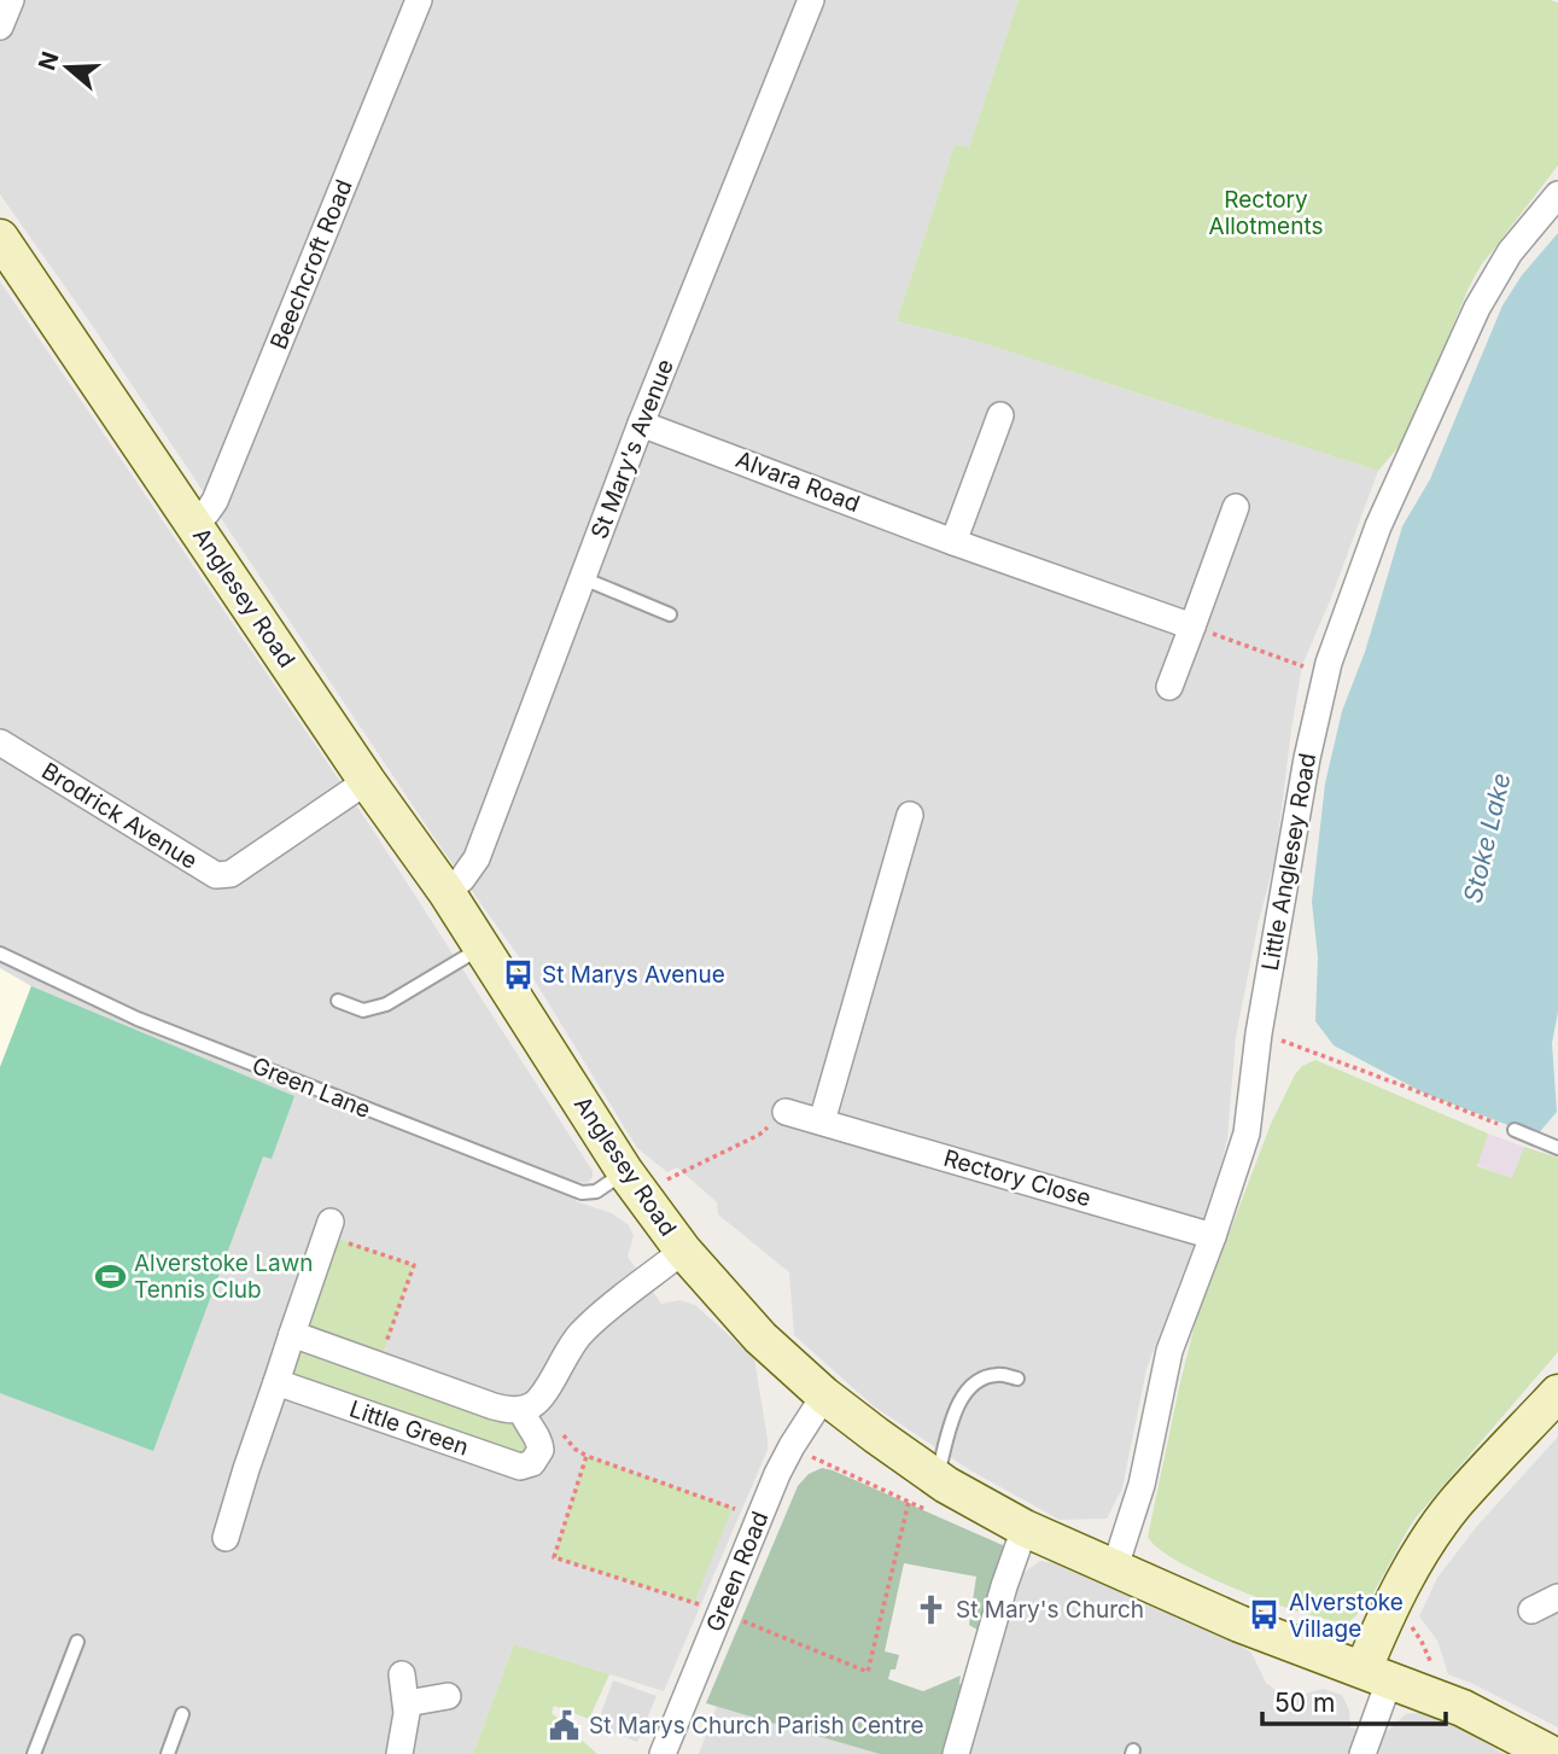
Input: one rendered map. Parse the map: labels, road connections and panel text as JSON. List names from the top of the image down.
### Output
{
  "streets": {
    "street": [
      "Beechcroft Road",
      "St Mary's Avenue",
      "Alvara Road",
      "Anglesey Road",
      "Brodrick Avenue",
      "Little Anglesey Road",
      "Rectory Close",
      "Little Green",
      "Green Road"
    ],
    "lane": ["Green Lane"]
  },
  "crossings": [
    ["Beechcroft Road", "Anglesey Road"],
    ["St Mary's Avenue", "Alvara Road"],
    ["St Mary's Avenue", "Anglesey Road"],
    ["Anglesey Road", "Brodrick Avenue"],
    ["Anglesey Road", "Little Anglesey Road"],
    ["Anglesey Road", "Green Lane"],
    ["Anglesey Road", "Green Road"],
    ["Little Anglesey Road", "Rectory Close"]
  ],
  "water": ["Stoke Lake"],
  "parks": ["Rectory Allotments"],
  "places": {
    "bus stop": ["St Marys Avenue", "Alverstoke Village"],
    "sports": ["Alverstoke Lawn Tennis Club"],
    "church": ["St Mary's Church"],
    "public building": ["St Marys Church Parish Centre"]
  },
  "scale_bar": "50 m",
  "north": "left"
}
